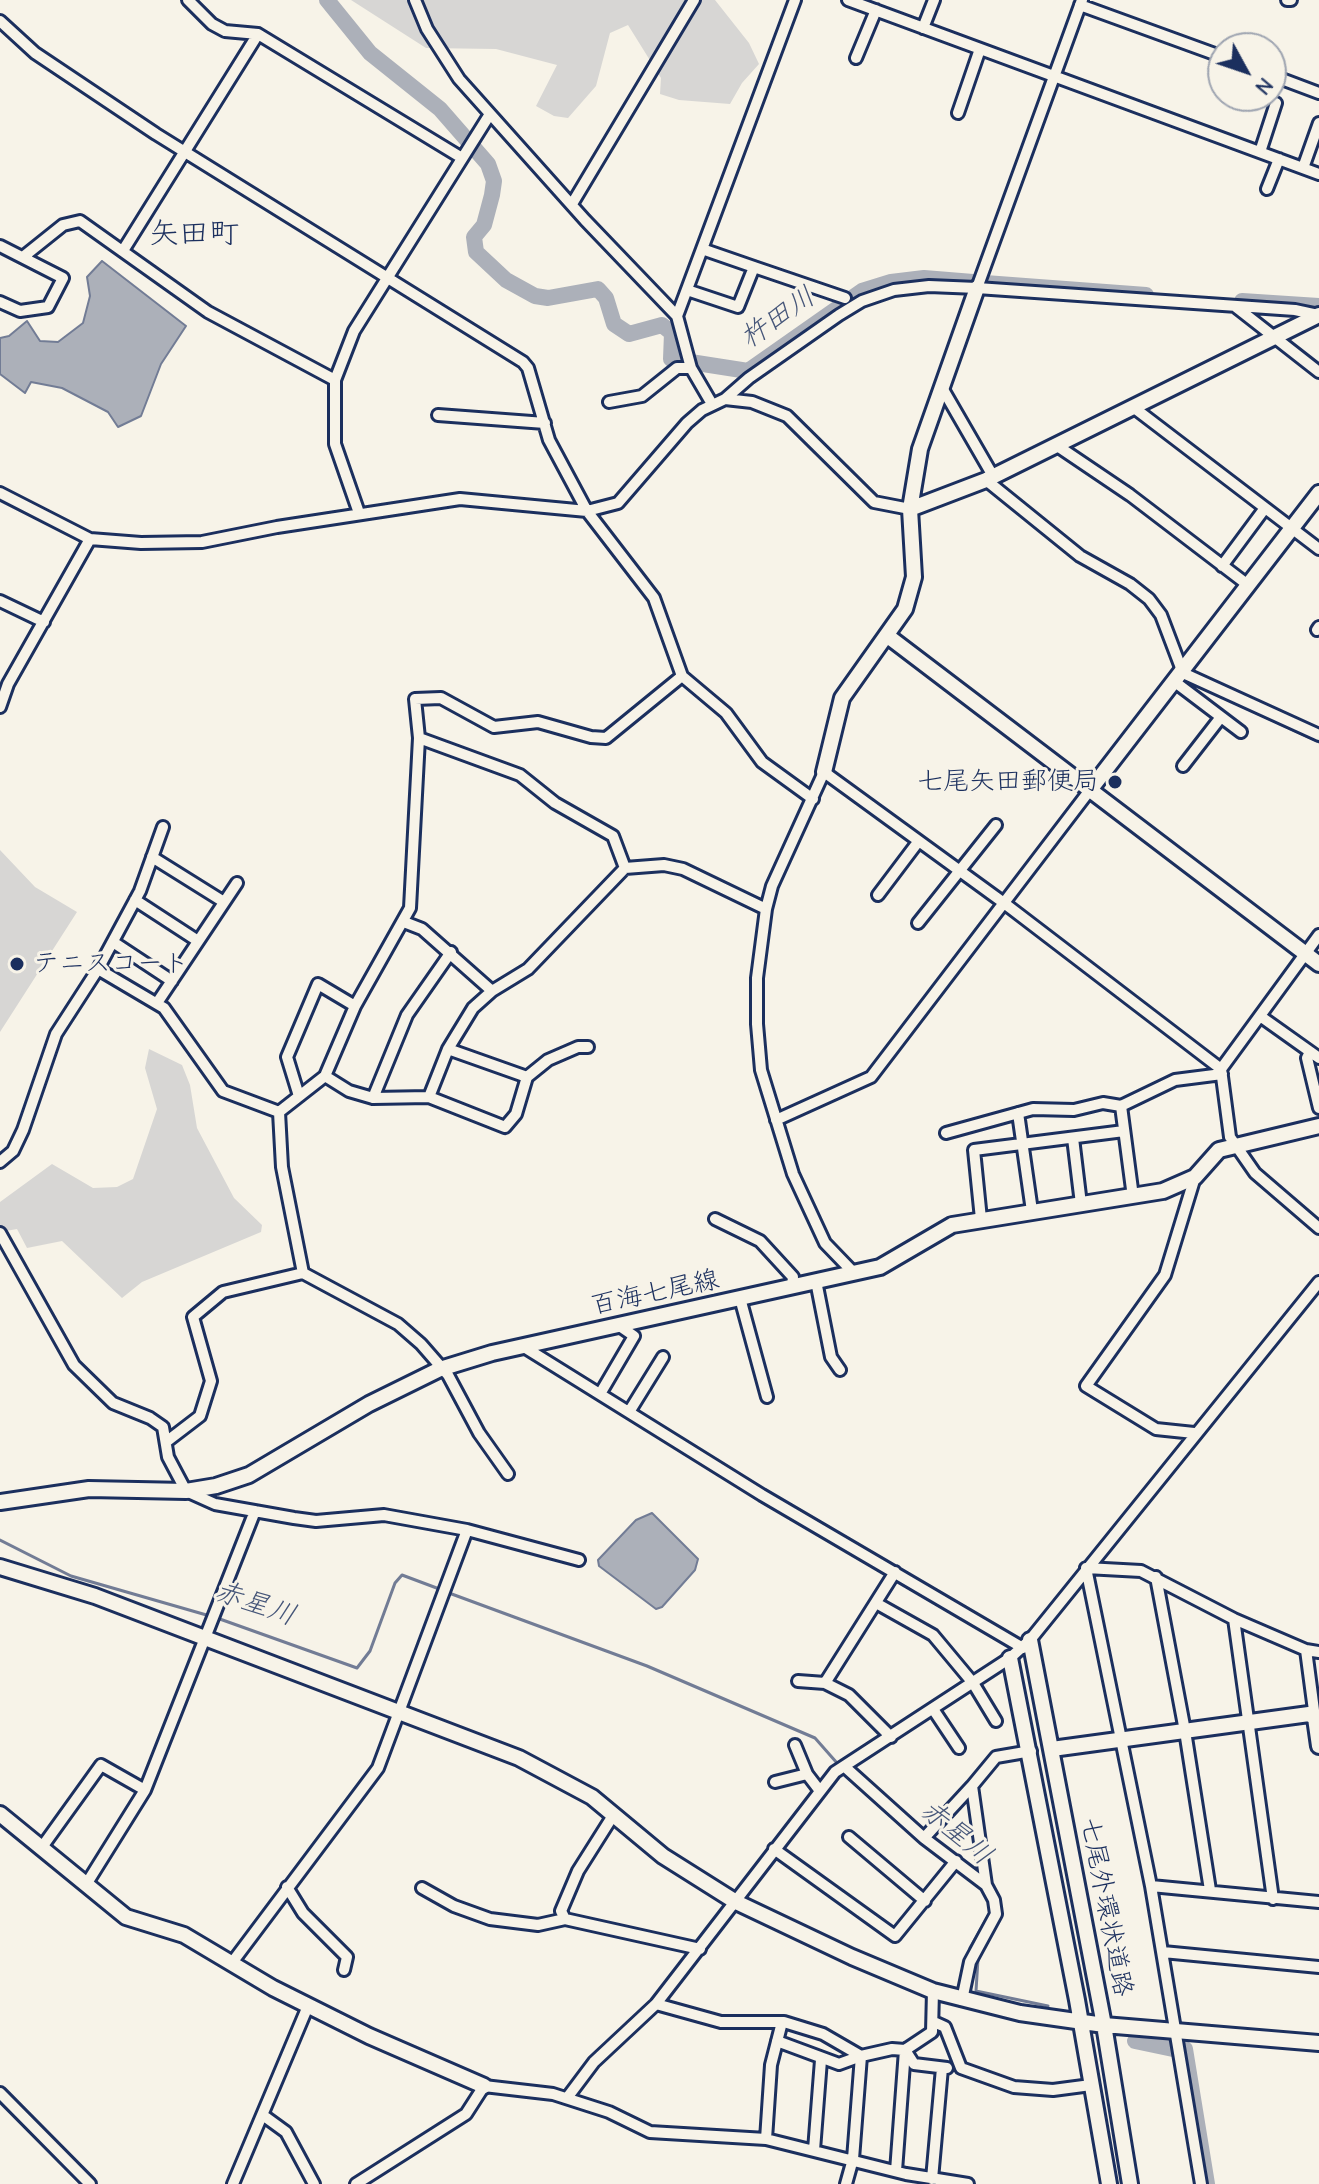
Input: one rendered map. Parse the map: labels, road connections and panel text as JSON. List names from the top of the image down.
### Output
{
  "streets": {
    "street": ["百海七尾線", "七尾外環状道路"]
  },
  "districts": ["矢田町"],
  "water": ["杵田川", "赤星川"],
  "places": ["七尾矢田郵便局", "テニスコート"],
  "north": "bottom right"
}
